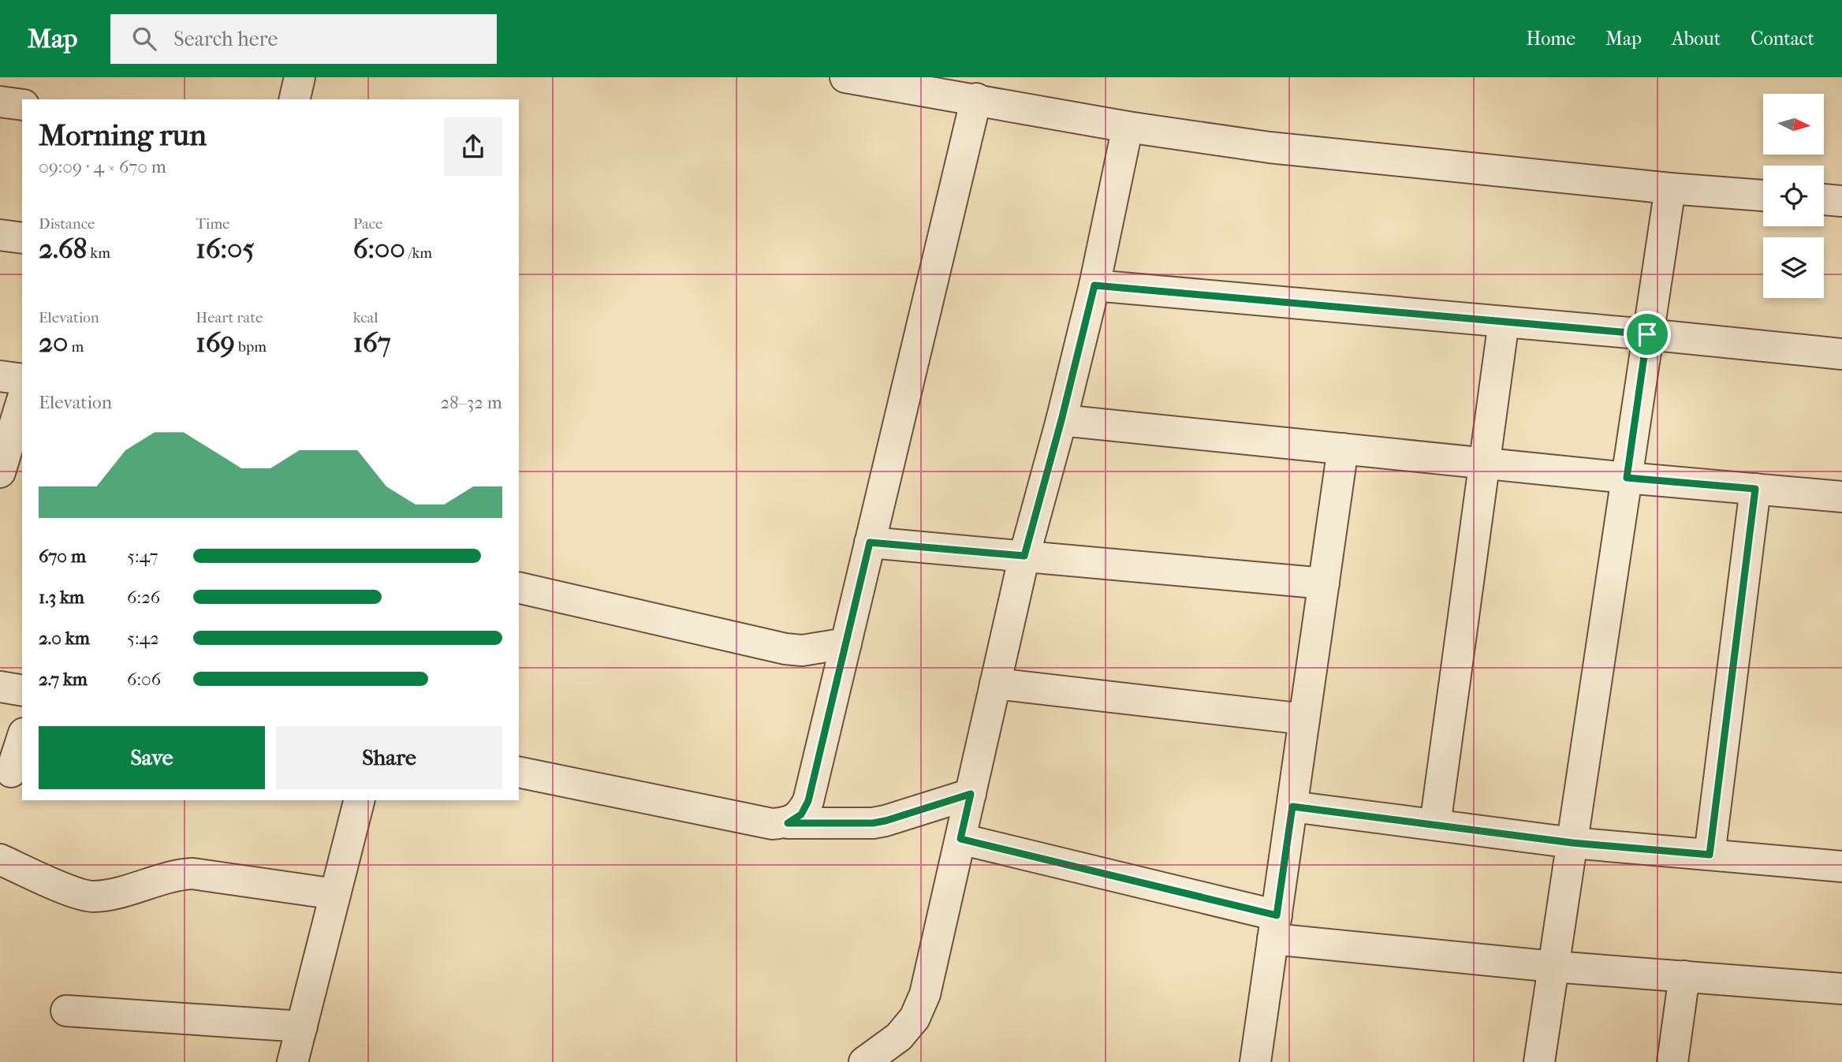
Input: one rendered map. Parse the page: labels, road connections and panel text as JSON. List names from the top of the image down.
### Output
{
  "north": "right",
  "page": {
    "header": "Map",
    "search": "Search here",
    "nav": [
      "Home",
      "Map",
      "About",
      "Contact"
    ],
    "heading": ["Morning run", "09:09 · 4 × 670 m"],
    "stats": [
      ["Distance", "2.68 km"],
      ["Time", "16:05"],
      ["Pace", "6:00 /km"],
      ["Elevation", "20 m"],
      ["Heart rate", "169 bpm"],
      ["kcal", "167"]
    ],
    "chart": ["Elevation", "28–32 m"],
    "list": [
      {
        "name": "670 m",
        "note": "5:47"
      },
      {
        "name": "1.3 km",
        "note": "6:26"
      },
      {
        "name": "2.0 km",
        "note": "5:42"
      },
      {
        "name": "2.7 km",
        "note": "6:06"
      }
    ],
    "buttons": ["Save", "Share"]
  }
}
